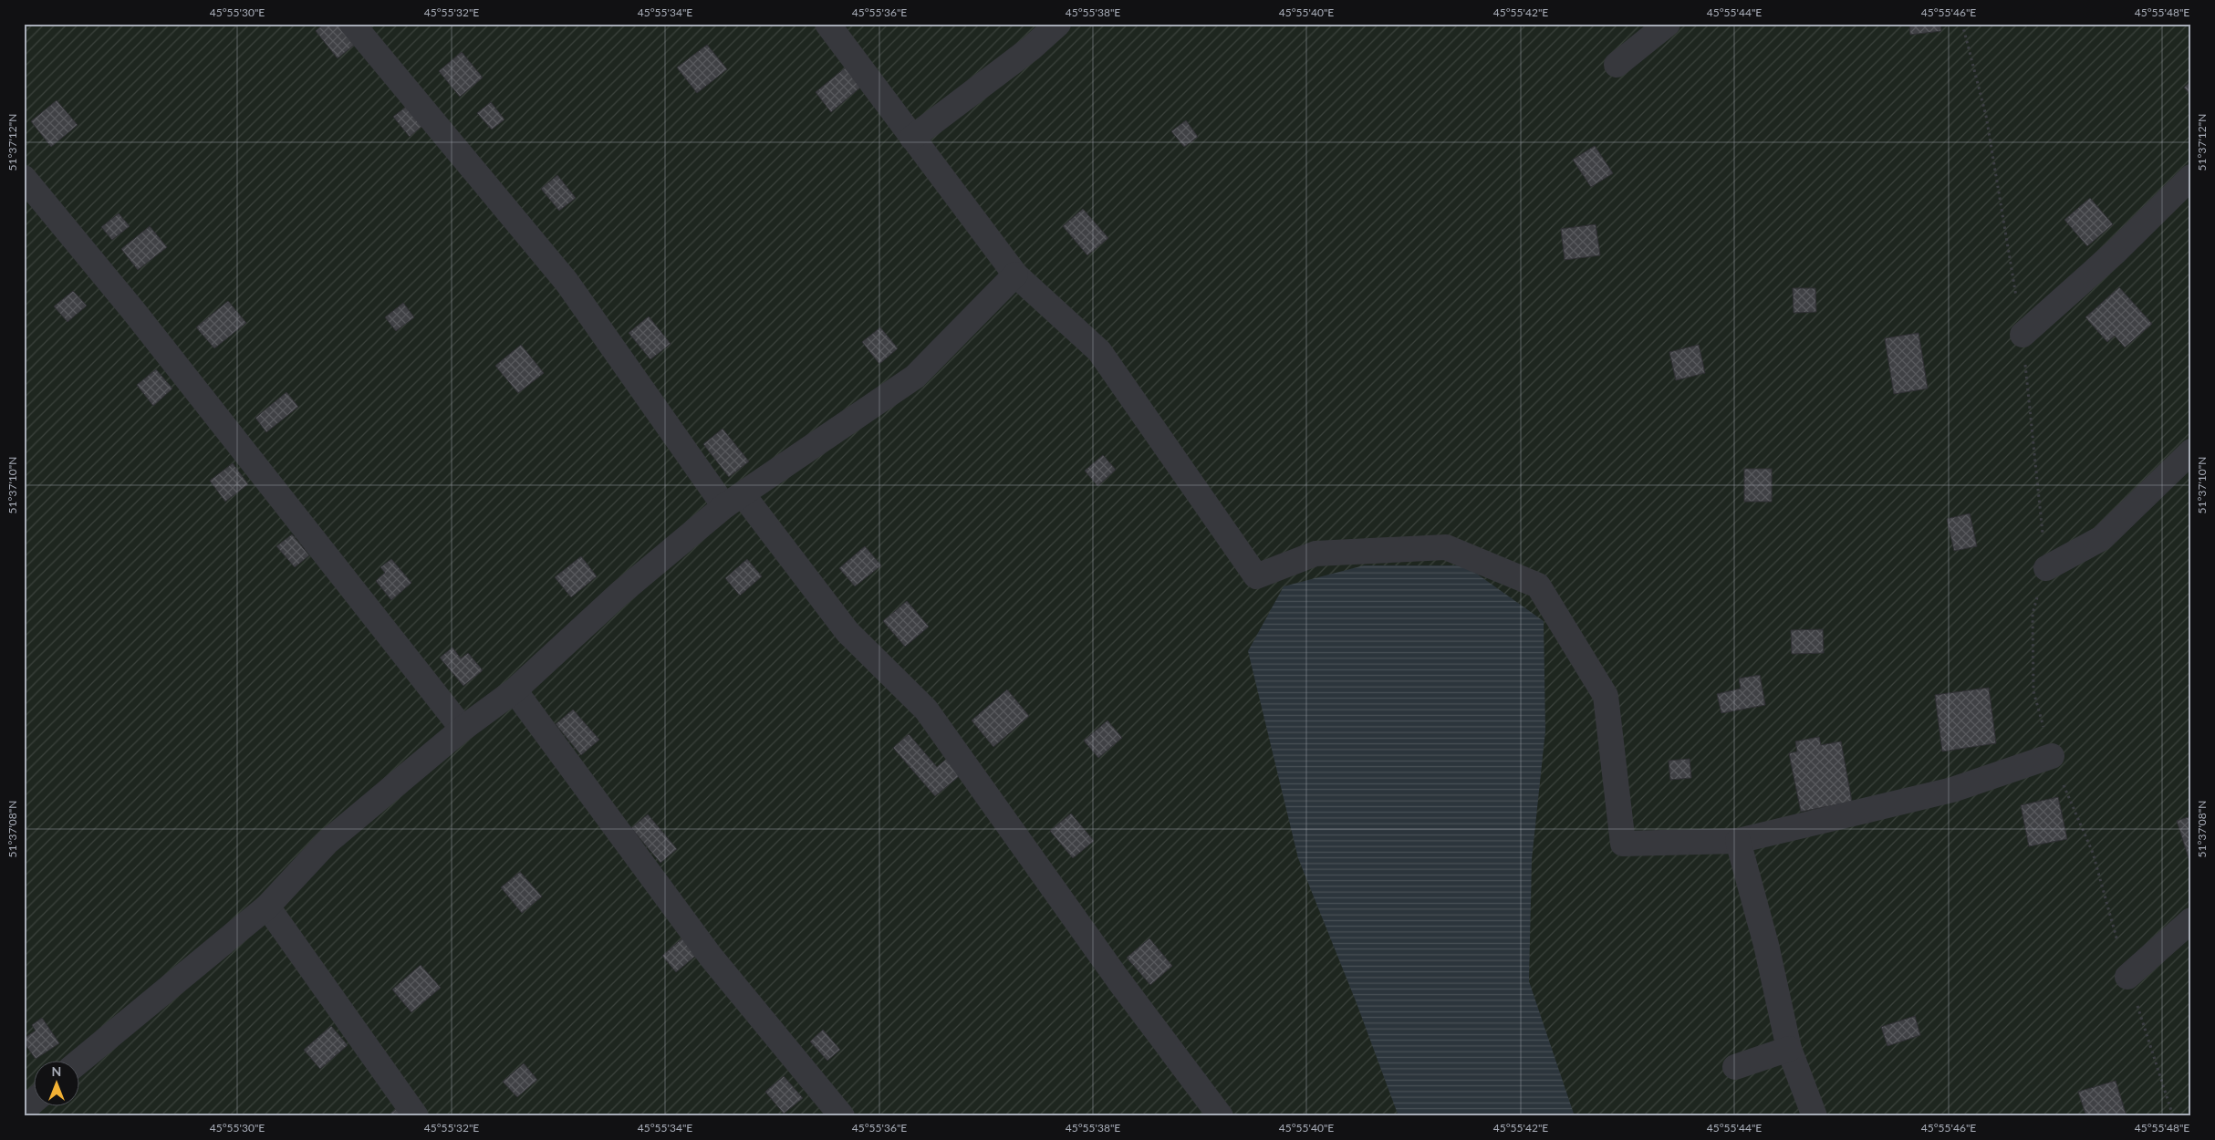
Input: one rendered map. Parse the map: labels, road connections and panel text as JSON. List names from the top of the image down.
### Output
{
  "north": "top",
  "coordinates": [
    "45°55'30\"E",
    "45°55'32\"E",
    "45°55'34\"E",
    "45°55'36\"E",
    "45°55'38\"E",
    "45°55'40\"E",
    "45°55'42\"E",
    "45°55'44\"E",
    "45°55'46\"E",
    "45°55'48\"E",
    "51°37'12\"N",
    "51°37'10\"N",
    "51°37'08\"N"
  ]
}
